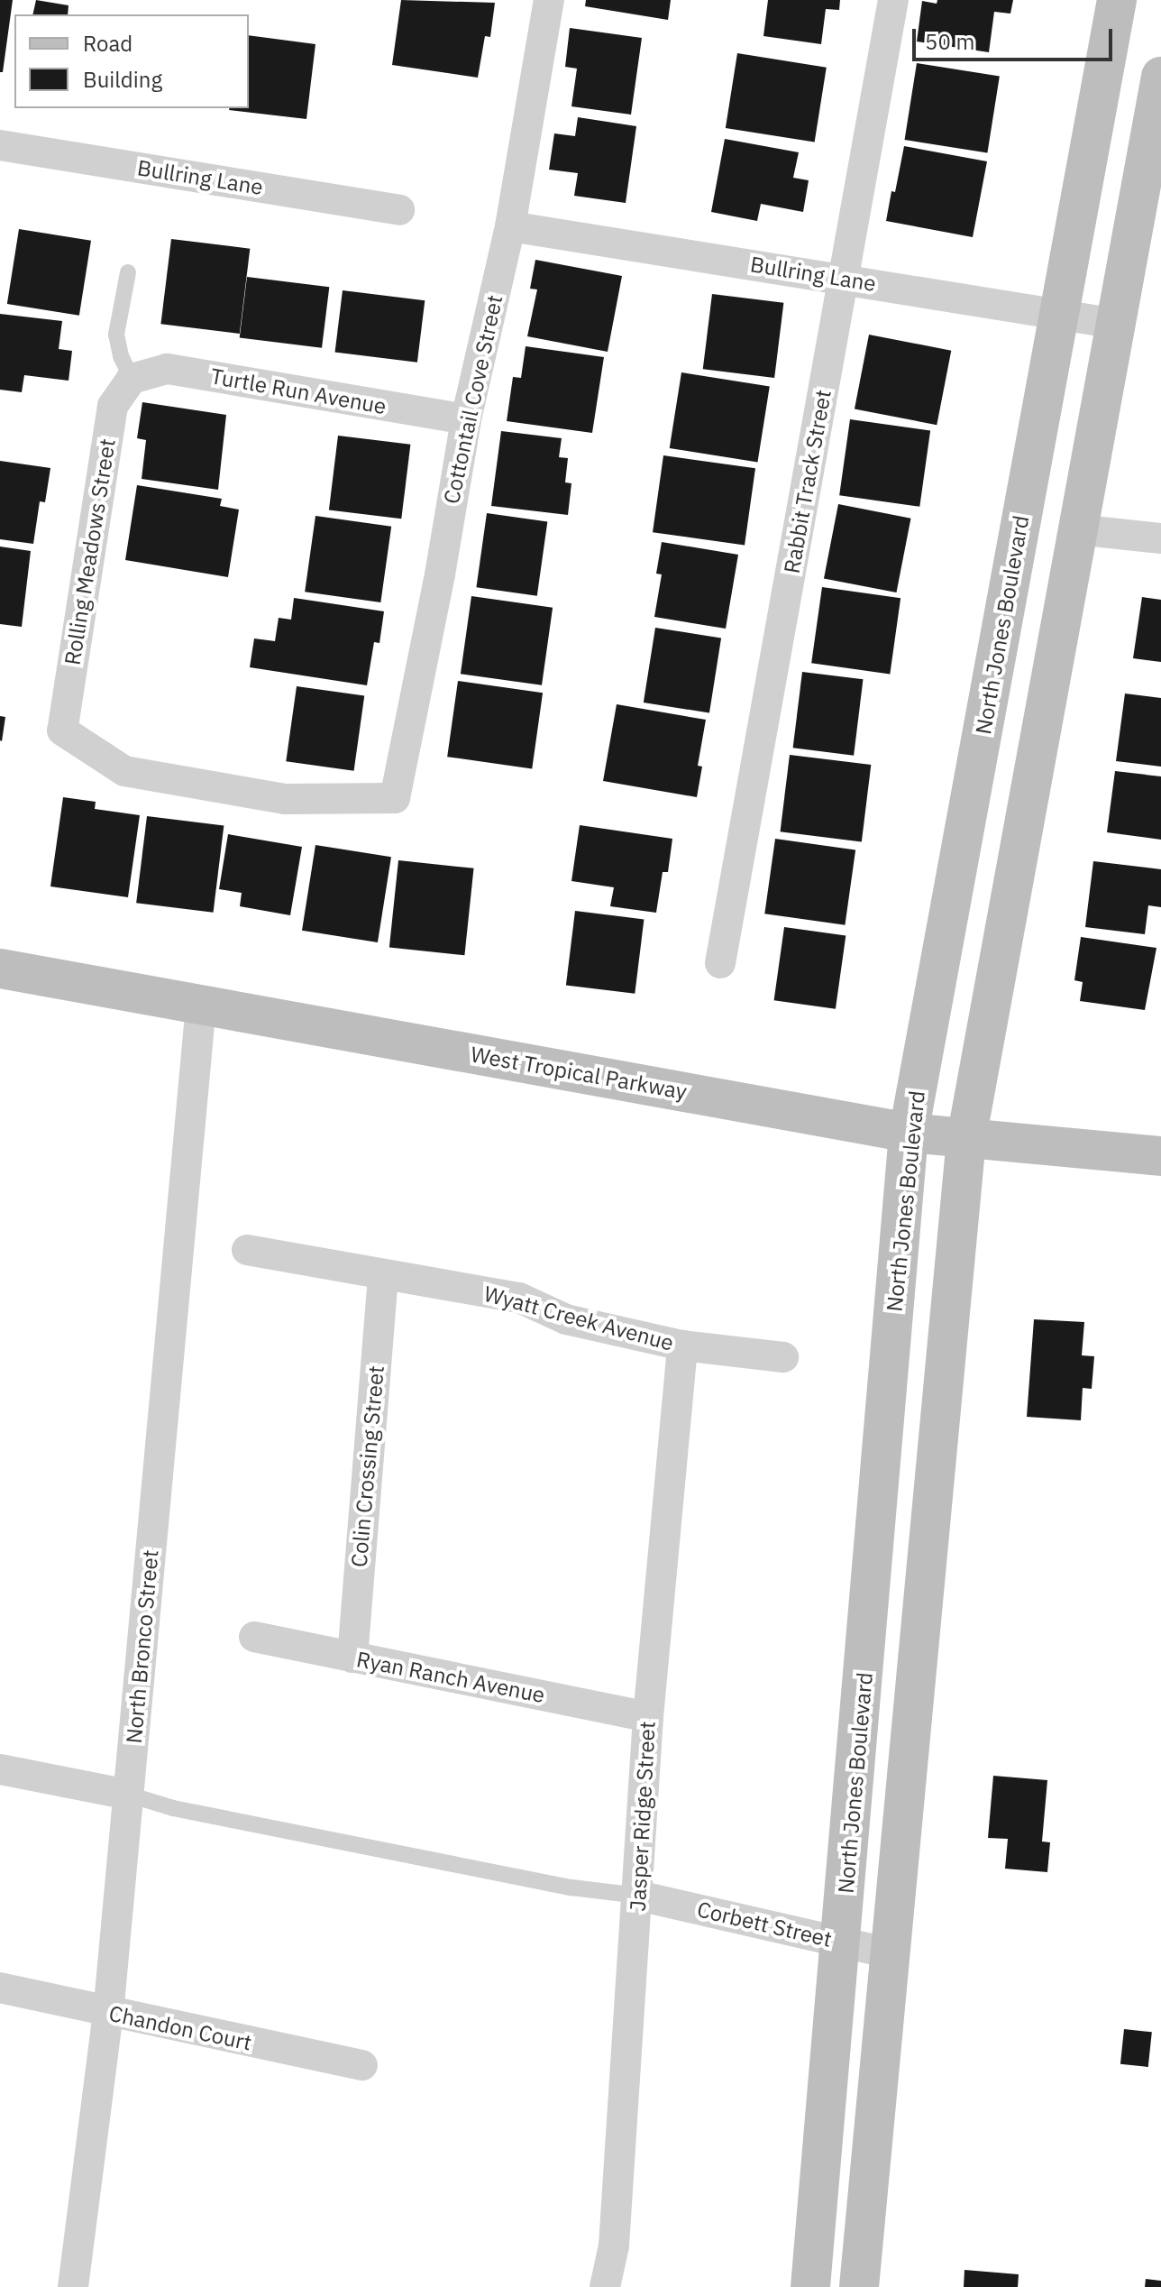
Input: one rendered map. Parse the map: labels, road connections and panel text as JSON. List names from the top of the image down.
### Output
{
  "streets": {
    "main road": ["North Jones Boulevard", "West Tropical Parkway"],
    "street": [
      "Bullring Lane",
      "Turtle Run Avenue",
      "Cottontail Cove Street",
      "Rabbit Track Street",
      "Rolling Meadows Street",
      "Wyatt Creek Avenue",
      "Colin Crossing Street",
      "North Bronco Street",
      "Ryan Ranch Avenue",
      "Jasper Ridge Street",
      "Corbett Street",
      "Chandon Court"
    ]
  },
  "crossings": [
    ["Bullring Lane", "Cottontail Cove Street"],
    ["Bullring Lane", "Rabbit Track Street"],
    ["Bullring Lane", "North Jones Boulevard"],
    ["Turtle Run Avenue", "Cottontail Cove Street"],
    ["Turtle Run Avenue", "Rolling Meadows Street"],
    ["Cottontail Cove Street", "Rolling Meadows Street"],
    ["North Jones Boulevard", "West Tropical Parkway"],
    ["North Jones Boulevard", "Corbett Street"],
    ["West Tropical Parkway", "North Bronco Street"],
    ["Wyatt Creek Avenue", "Colin Crossing Street"],
    ["Wyatt Creek Avenue", "Jasper Ridge Street"],
    ["Colin Crossing Street", "Ryan Ranch Avenue"],
    ["North Bronco Street", "Chandon Court"],
    ["Ryan Ranch Avenue", "Jasper Ridge Street"],
    ["Jasper Ridge Street", "Corbett Street"]
  ],
  "legend": ["Road", "Building"],
  "scale_bar": "50 m"
}
